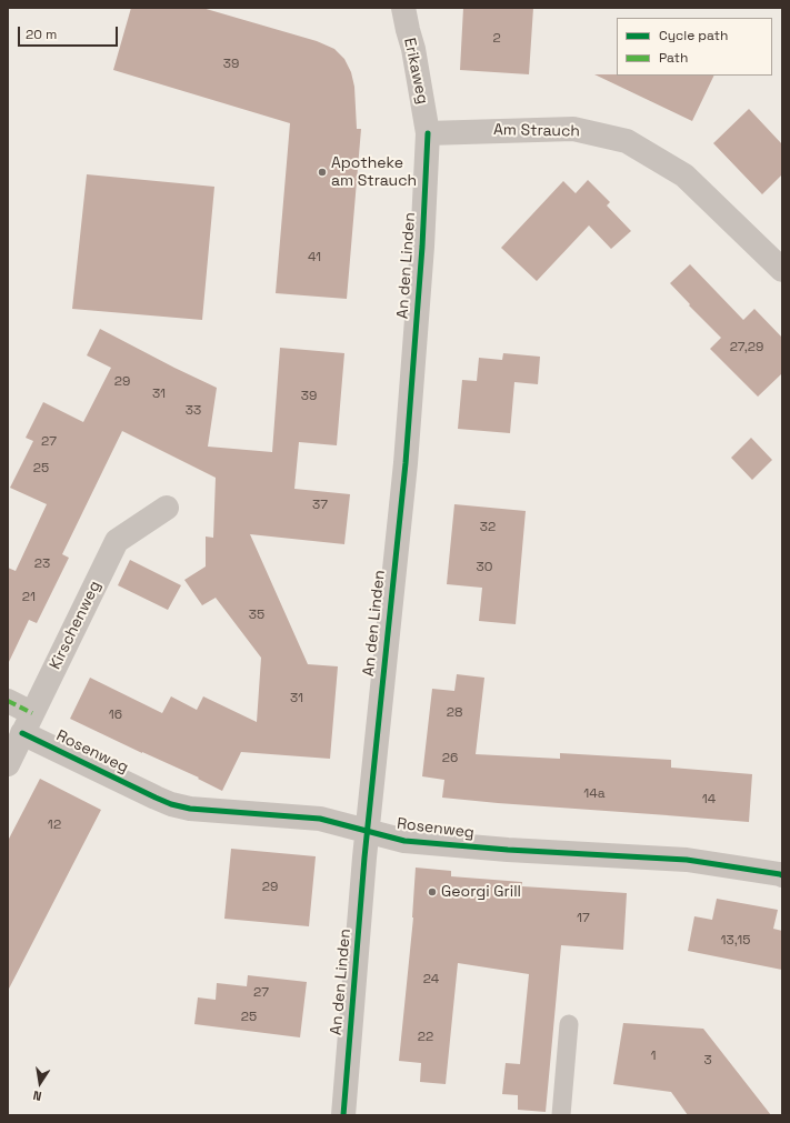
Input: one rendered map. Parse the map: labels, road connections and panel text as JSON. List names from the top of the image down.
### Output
{
  "streets": {
    "street": [
      "Erikaweg",
      "Am Strauch",
      "An den Linden",
      "Kirschenweg",
      "Rosenweg"
    ]
  },
  "crossings": [
    ["Erikaweg", "Am Strauch"],
    ["Erikaweg", "An den Linden"],
    ["Am Strauch", "An den Linden"],
    ["An den Linden", "Rosenweg"],
    ["Kirschenweg", "Rosenweg"]
  ],
  "places": ["Apotheke am Strauch", "Georgi Grill"],
  "house_numbers": [
    "2",
    "39",
    "41",
    "27,29",
    "29",
    "31",
    "39",
    "33",
    "27",
    "25",
    "37",
    "32",
    "23",
    "30",
    "21",
    "35",
    "31",
    "28",
    "16",
    "26",
    "14a",
    "14",
    "12",
    "29",
    "17",
    "13,15",
    "24",
    "27",
    "25",
    "22",
    "1",
    "3"
  ],
  "legend": ["Cycle path", "Path"],
  "scale_bar": "20 m",
  "north": "bottom"
}
